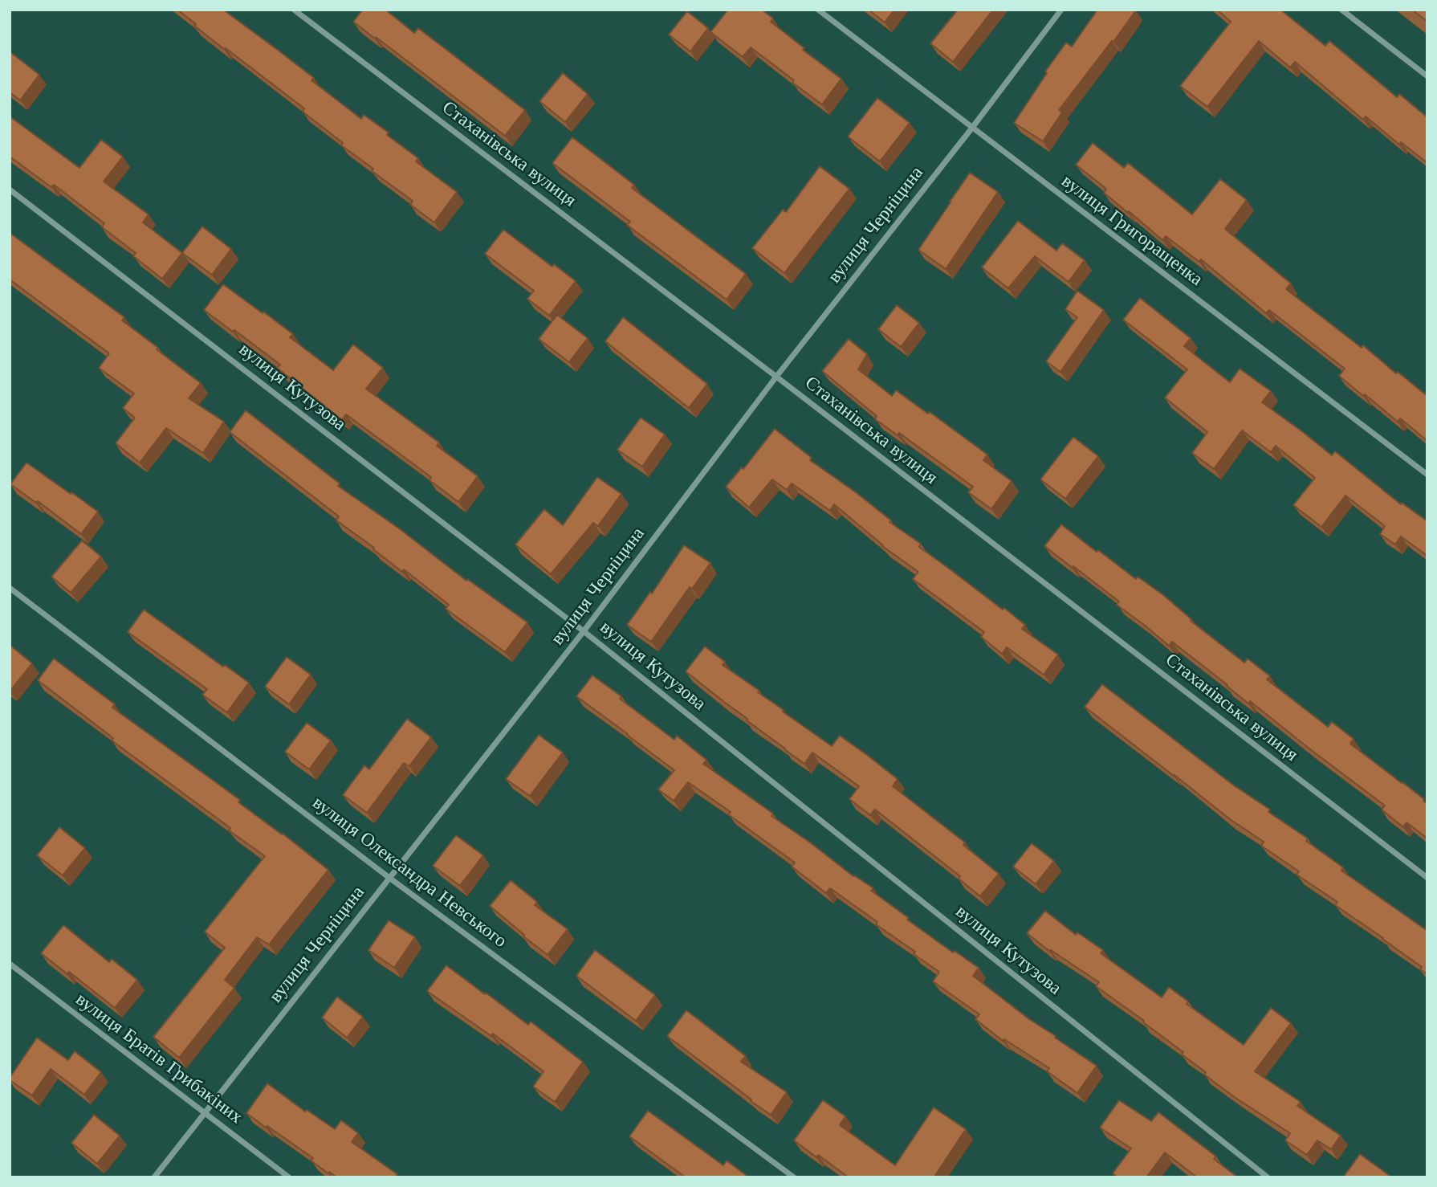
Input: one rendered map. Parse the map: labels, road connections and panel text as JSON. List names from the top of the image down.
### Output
{
  "streets": {
    "street": [
      "Стаханівська вулиця",
      "вулиця Черніцина",
      "вулиця Григоращенка",
      "вулиця Кутузова",
      "вулиця Олександра Невського",
      "вулиця Братів Грибакіних"
    ]
  },
  "crossings": [
    ["Стаханівська вулиця", "вулиця Черніцина"],
    ["вулиця Черніцина", "вулиця Григоращенка"],
    ["вулиця Черніцина", "вулиця Кутузова"],
    ["вулиця Черніцина", "вулиця Олександра Невського"],
    ["вулиця Черніцина", "вулиця Братів Грибакіних"]
  ]
}
